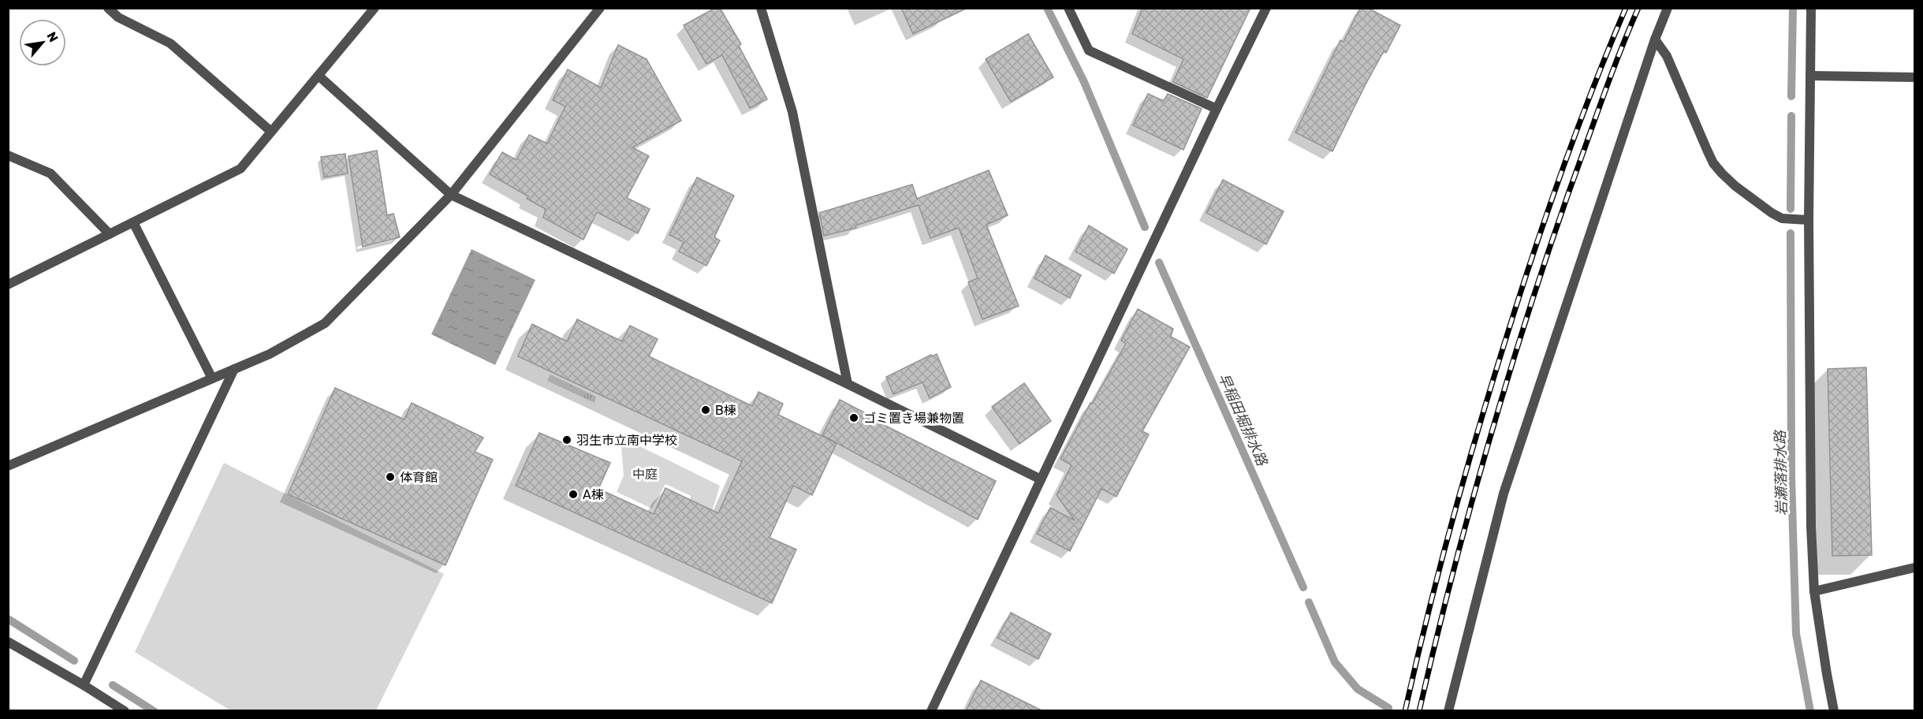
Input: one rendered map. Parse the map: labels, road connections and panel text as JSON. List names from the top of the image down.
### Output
{
  "water": ["早稲田堀排水路", "岩瀬落排水路"],
  "parks": ["中庭"],
  "places": [
    "B棟",
    "ゴミ置き場兼物置",
    "羽生市立南中学校",
    "体育館",
    "A棟"
  ],
  "north": "top right"
}
